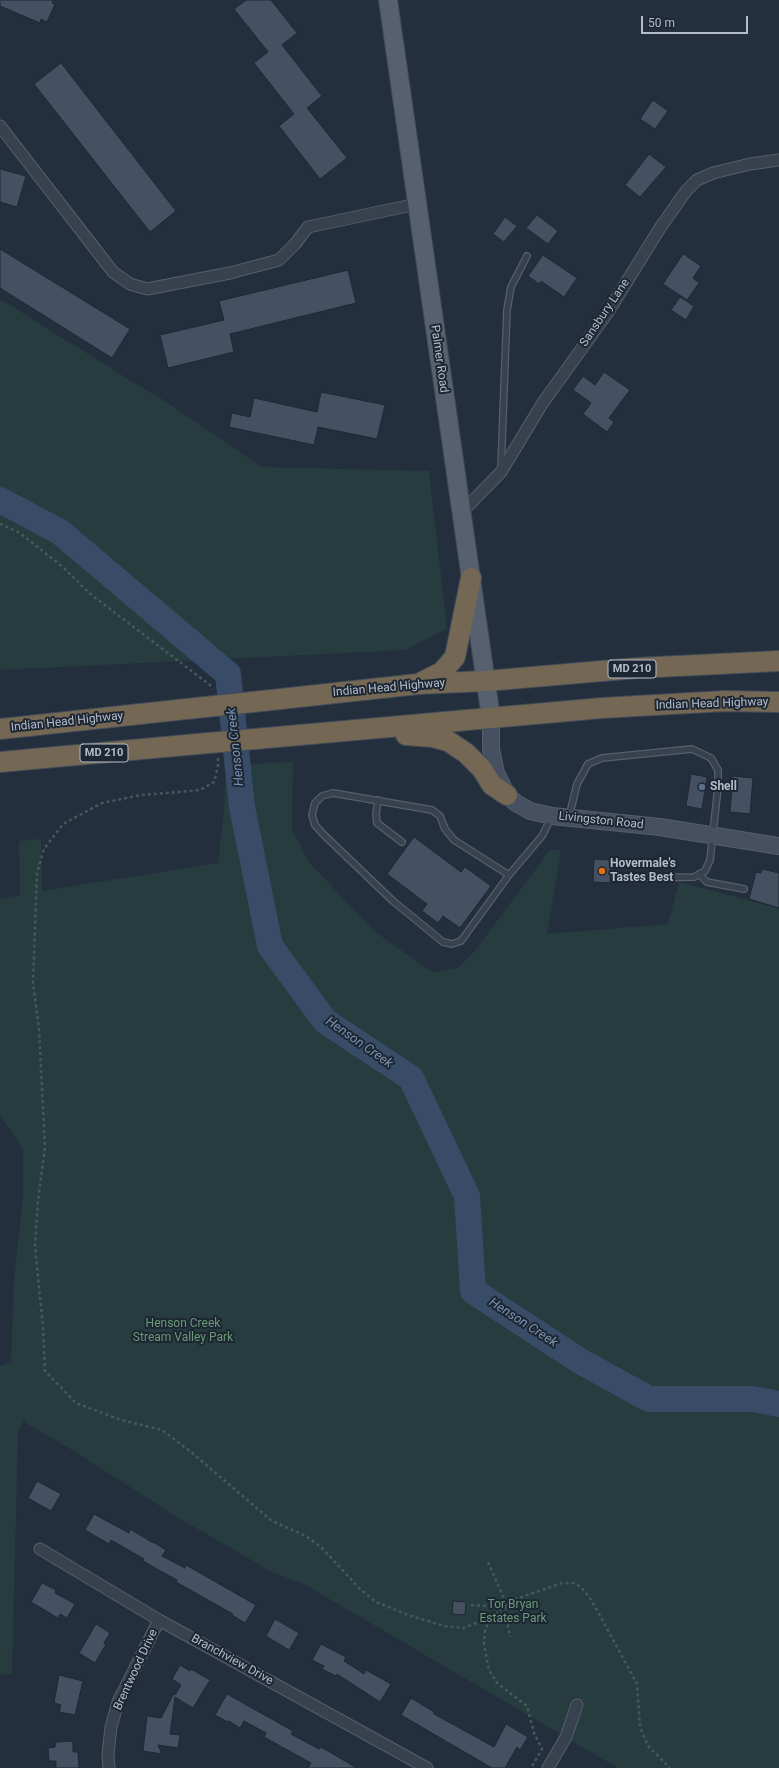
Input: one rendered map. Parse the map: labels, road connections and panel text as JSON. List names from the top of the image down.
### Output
{
  "streets": {
    "highway": ["MD 210", "Indian Head Highway"],
    "main road": ["Palmer Road", "Livingston Road"],
    "street": ["Sansbury Lane", "Branchview Drive", "Brentwood Drive"]
  },
  "crossings": [
    ["Sansbury Lane", "Palmer Road"],
    ["Palmer Road", "Indian Head Highway"],
    ["Palmer Road", "Livingston Road"],
    ["Indian Head Highway", "Livingston Road"],
    ["Branchview Drive", "Brentwood Drive"]
  ],
  "water": ["Henson Creek"],
  "parks": ["Henson Creek Stream Valley Park", "Tor Bryan Estates Park"],
  "places": ["Shell", "Hovermale's Tastes Best"],
  "scale_bar": "50 m"
}
